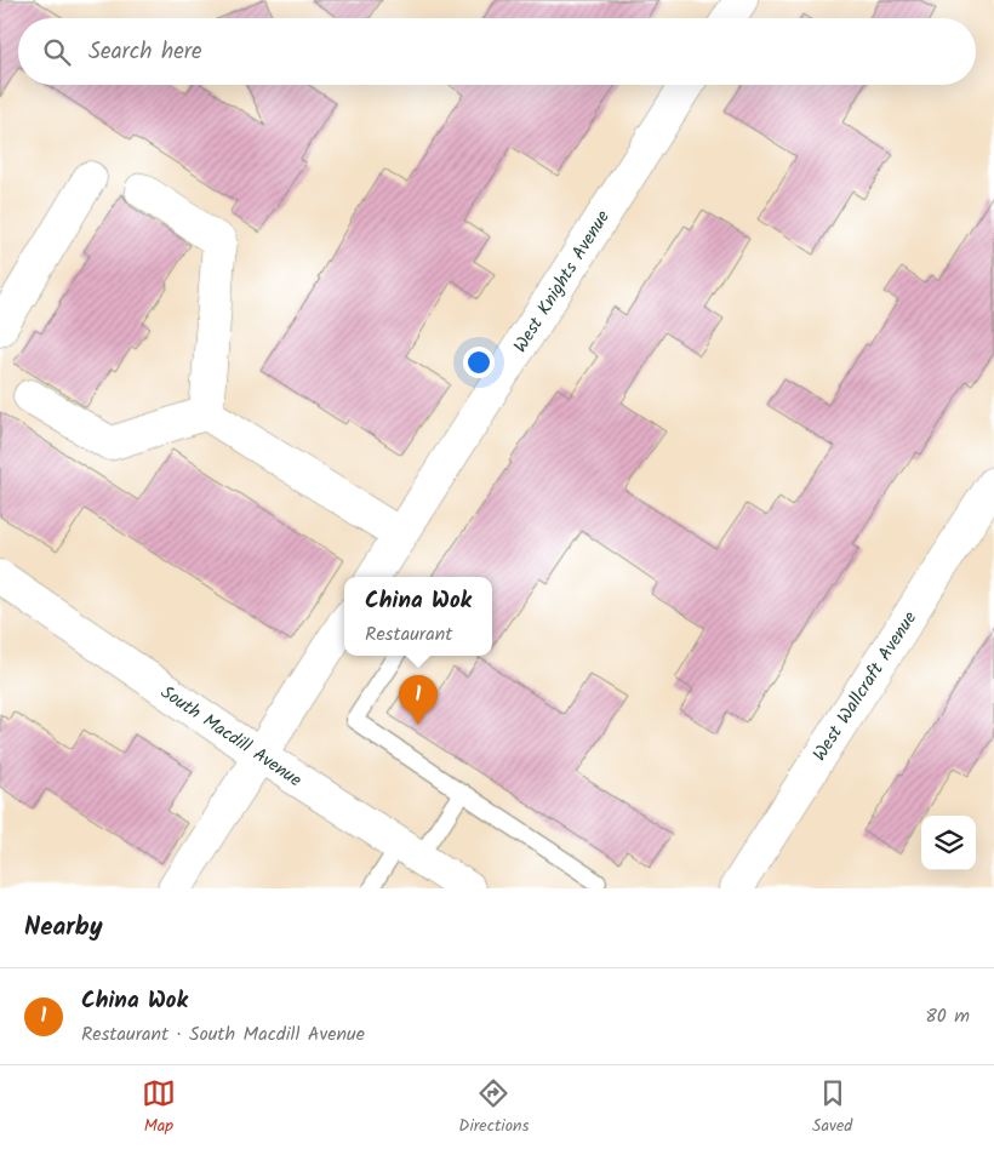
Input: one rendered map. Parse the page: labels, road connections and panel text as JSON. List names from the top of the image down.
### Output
{
  "streets": {
    "street": ["West Knights Avenue", "West Wallcraft Avenue", "South Macdill Avenue"]
  },
  "page": {
    "search": "Search here",
    "popup": ["China Wok", "Restaurant"],
    "pins": "1",
    "heading": "Nearby",
    "list": [
      {
        "mark": "1",
        "name": "China Wok",
        "note": "Restaurant · South Macdill Avenue",
        "value": "80 m"
      }
    ],
    "nav": ["Map", "Directions", "Saved"]
  }
}
